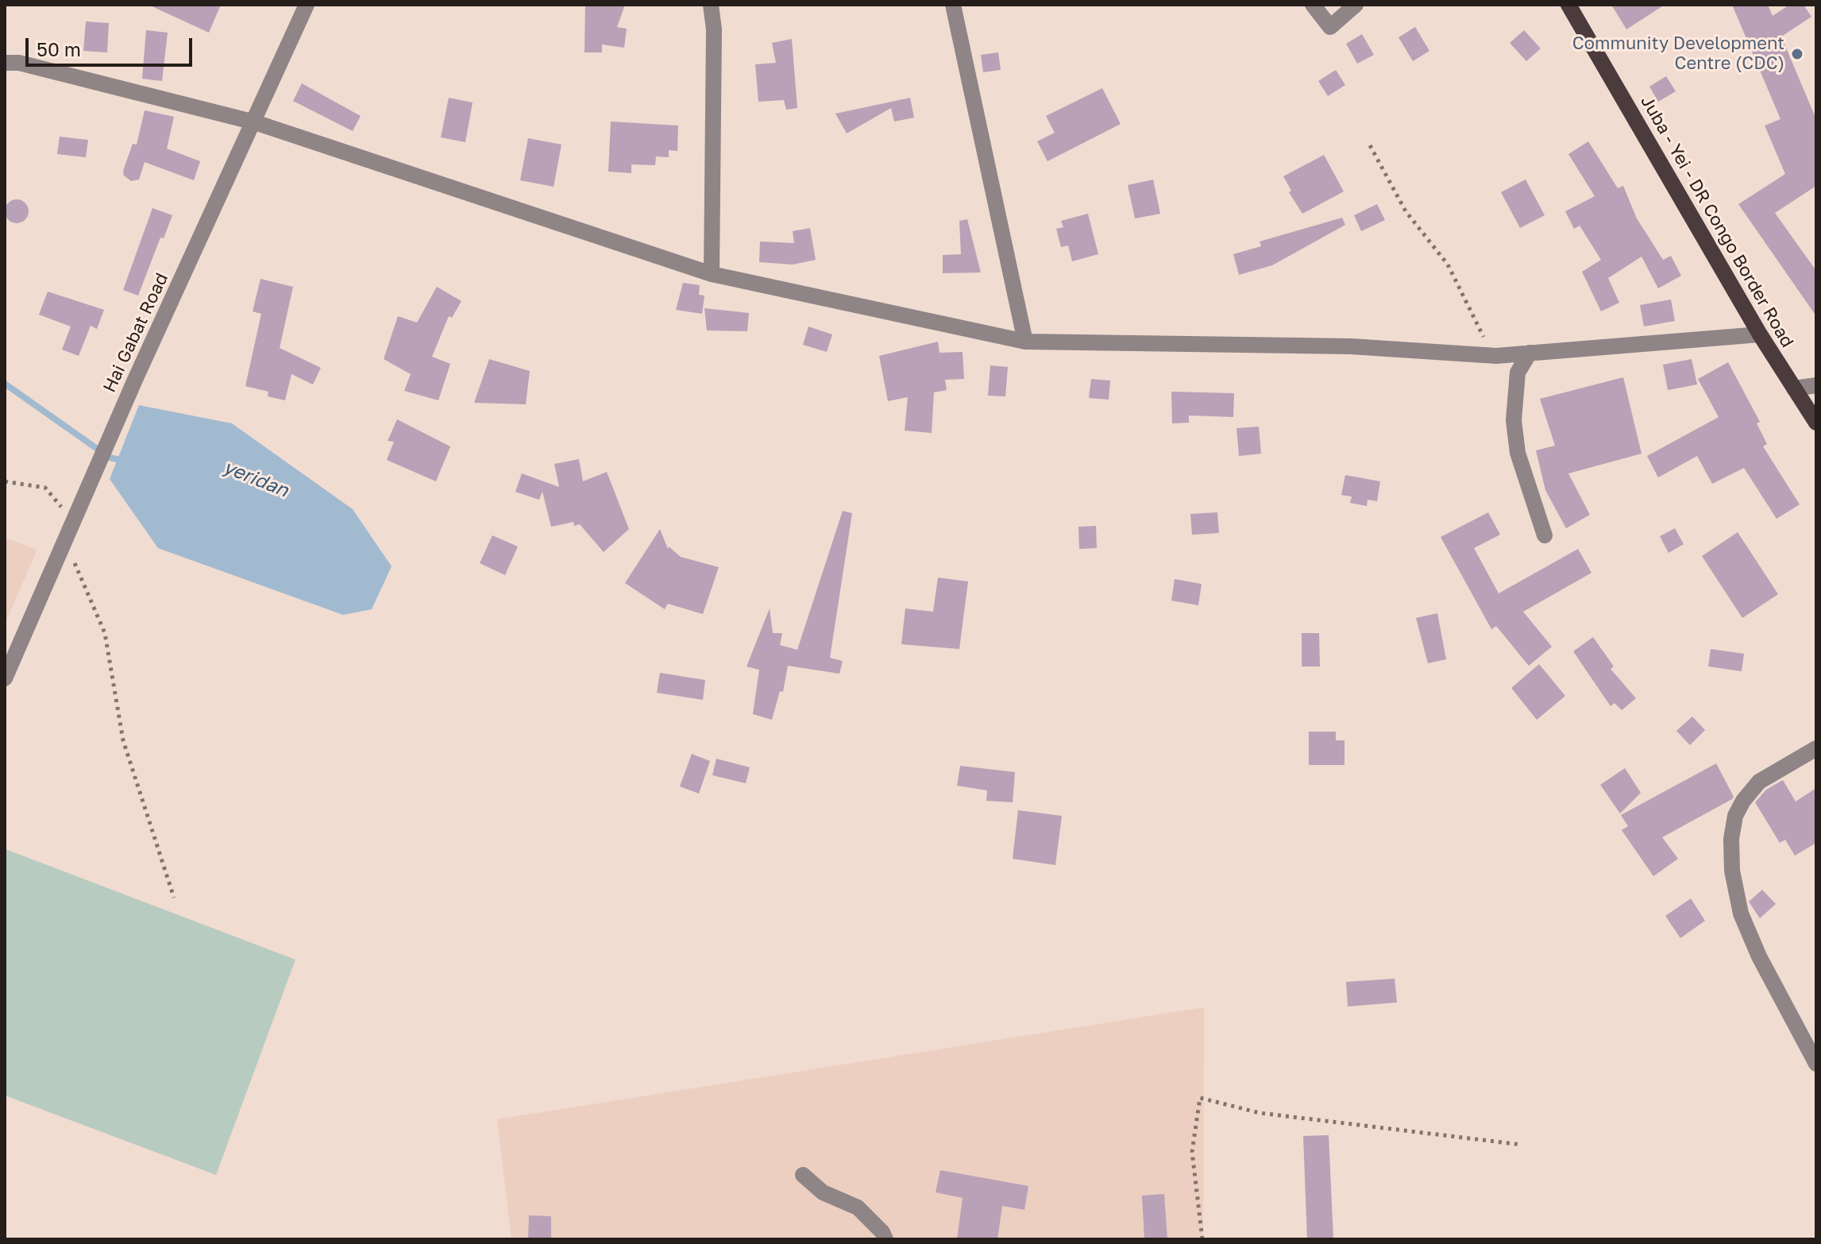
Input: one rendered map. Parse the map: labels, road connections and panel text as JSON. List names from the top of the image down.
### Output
{
  "streets": {
    "main road": ["Juba - Yei - DR Congo Border Road"],
    "street": ["Hai Gabat Road"]
  },
  "water": ["yeridan"],
  "places": ["Community Development Centre (CDC)"],
  "scale_bar": "50 m"
}
